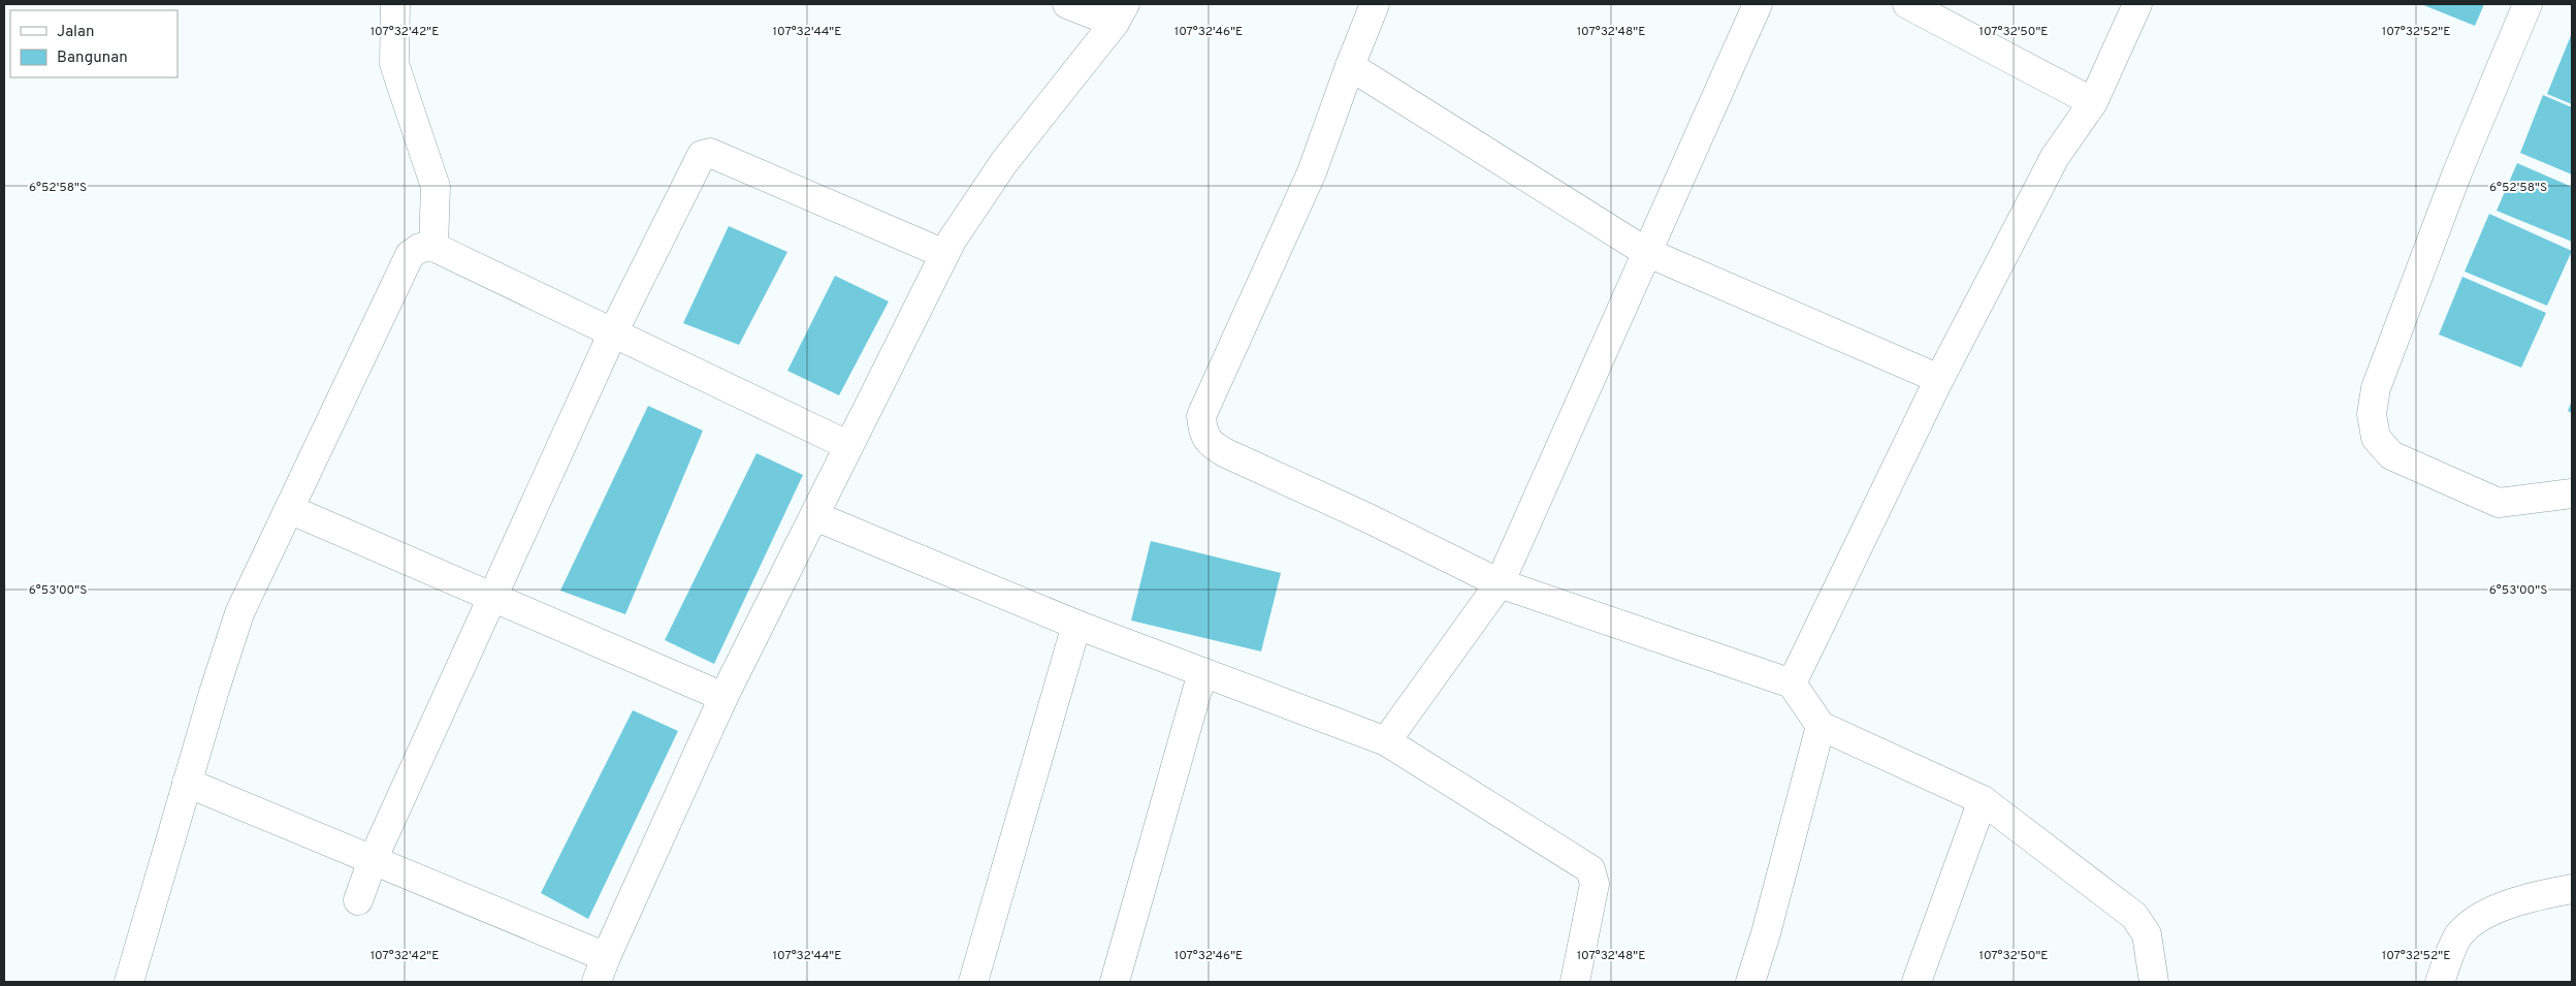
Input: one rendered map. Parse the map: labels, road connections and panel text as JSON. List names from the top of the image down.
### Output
{
  "legend": ["Jalan", "Bangunan"],
  "coordinates": [
    "107°32'42\"E",
    "107°32'44\"E",
    "107°32'46\"E",
    "107°32'48\"E",
    "107°32'50\"E",
    "107°32'52\"E",
    "6°52'58\"S",
    "6°53'00\"S"
  ]
}
